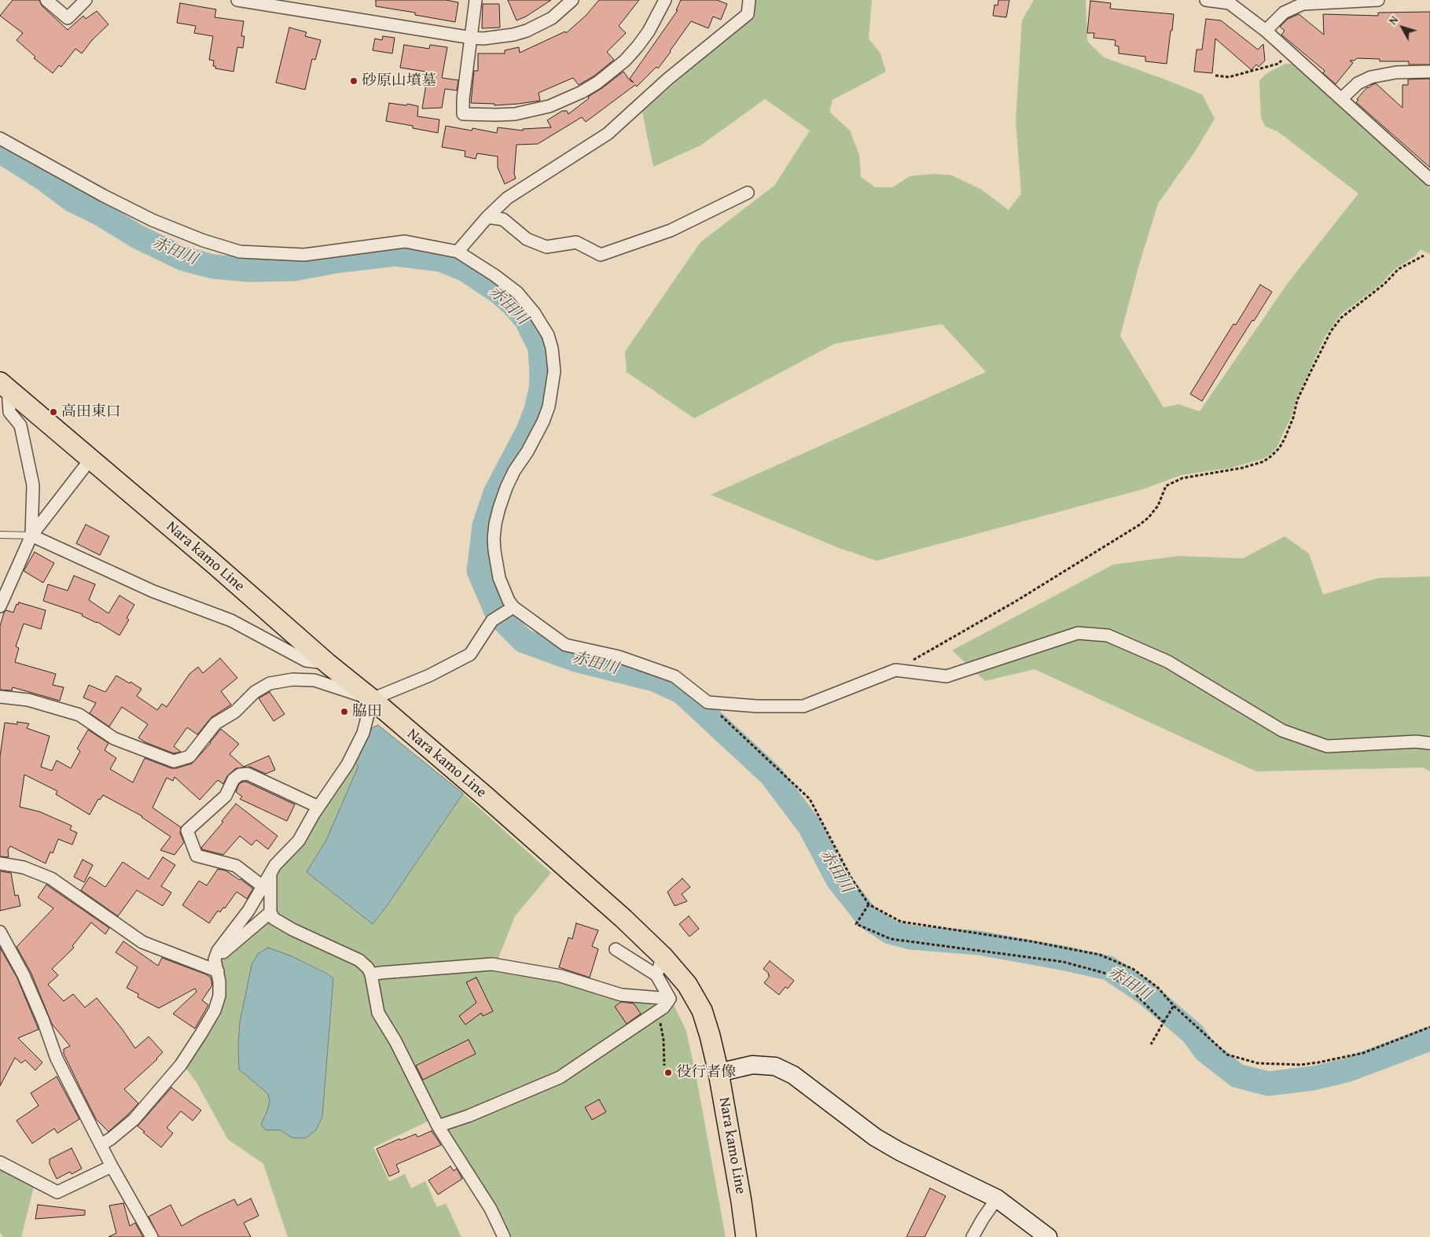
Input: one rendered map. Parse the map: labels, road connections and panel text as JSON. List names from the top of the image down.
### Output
{
  "streets": {
    "main road": ["Nara kamo Line"]
  },
  "water": ["赤田川"],
  "places": [
    "砂原山墳墓",
    "高田東口",
    "脇田",
    "役行者像"
  ],
  "north": "top left"
}
